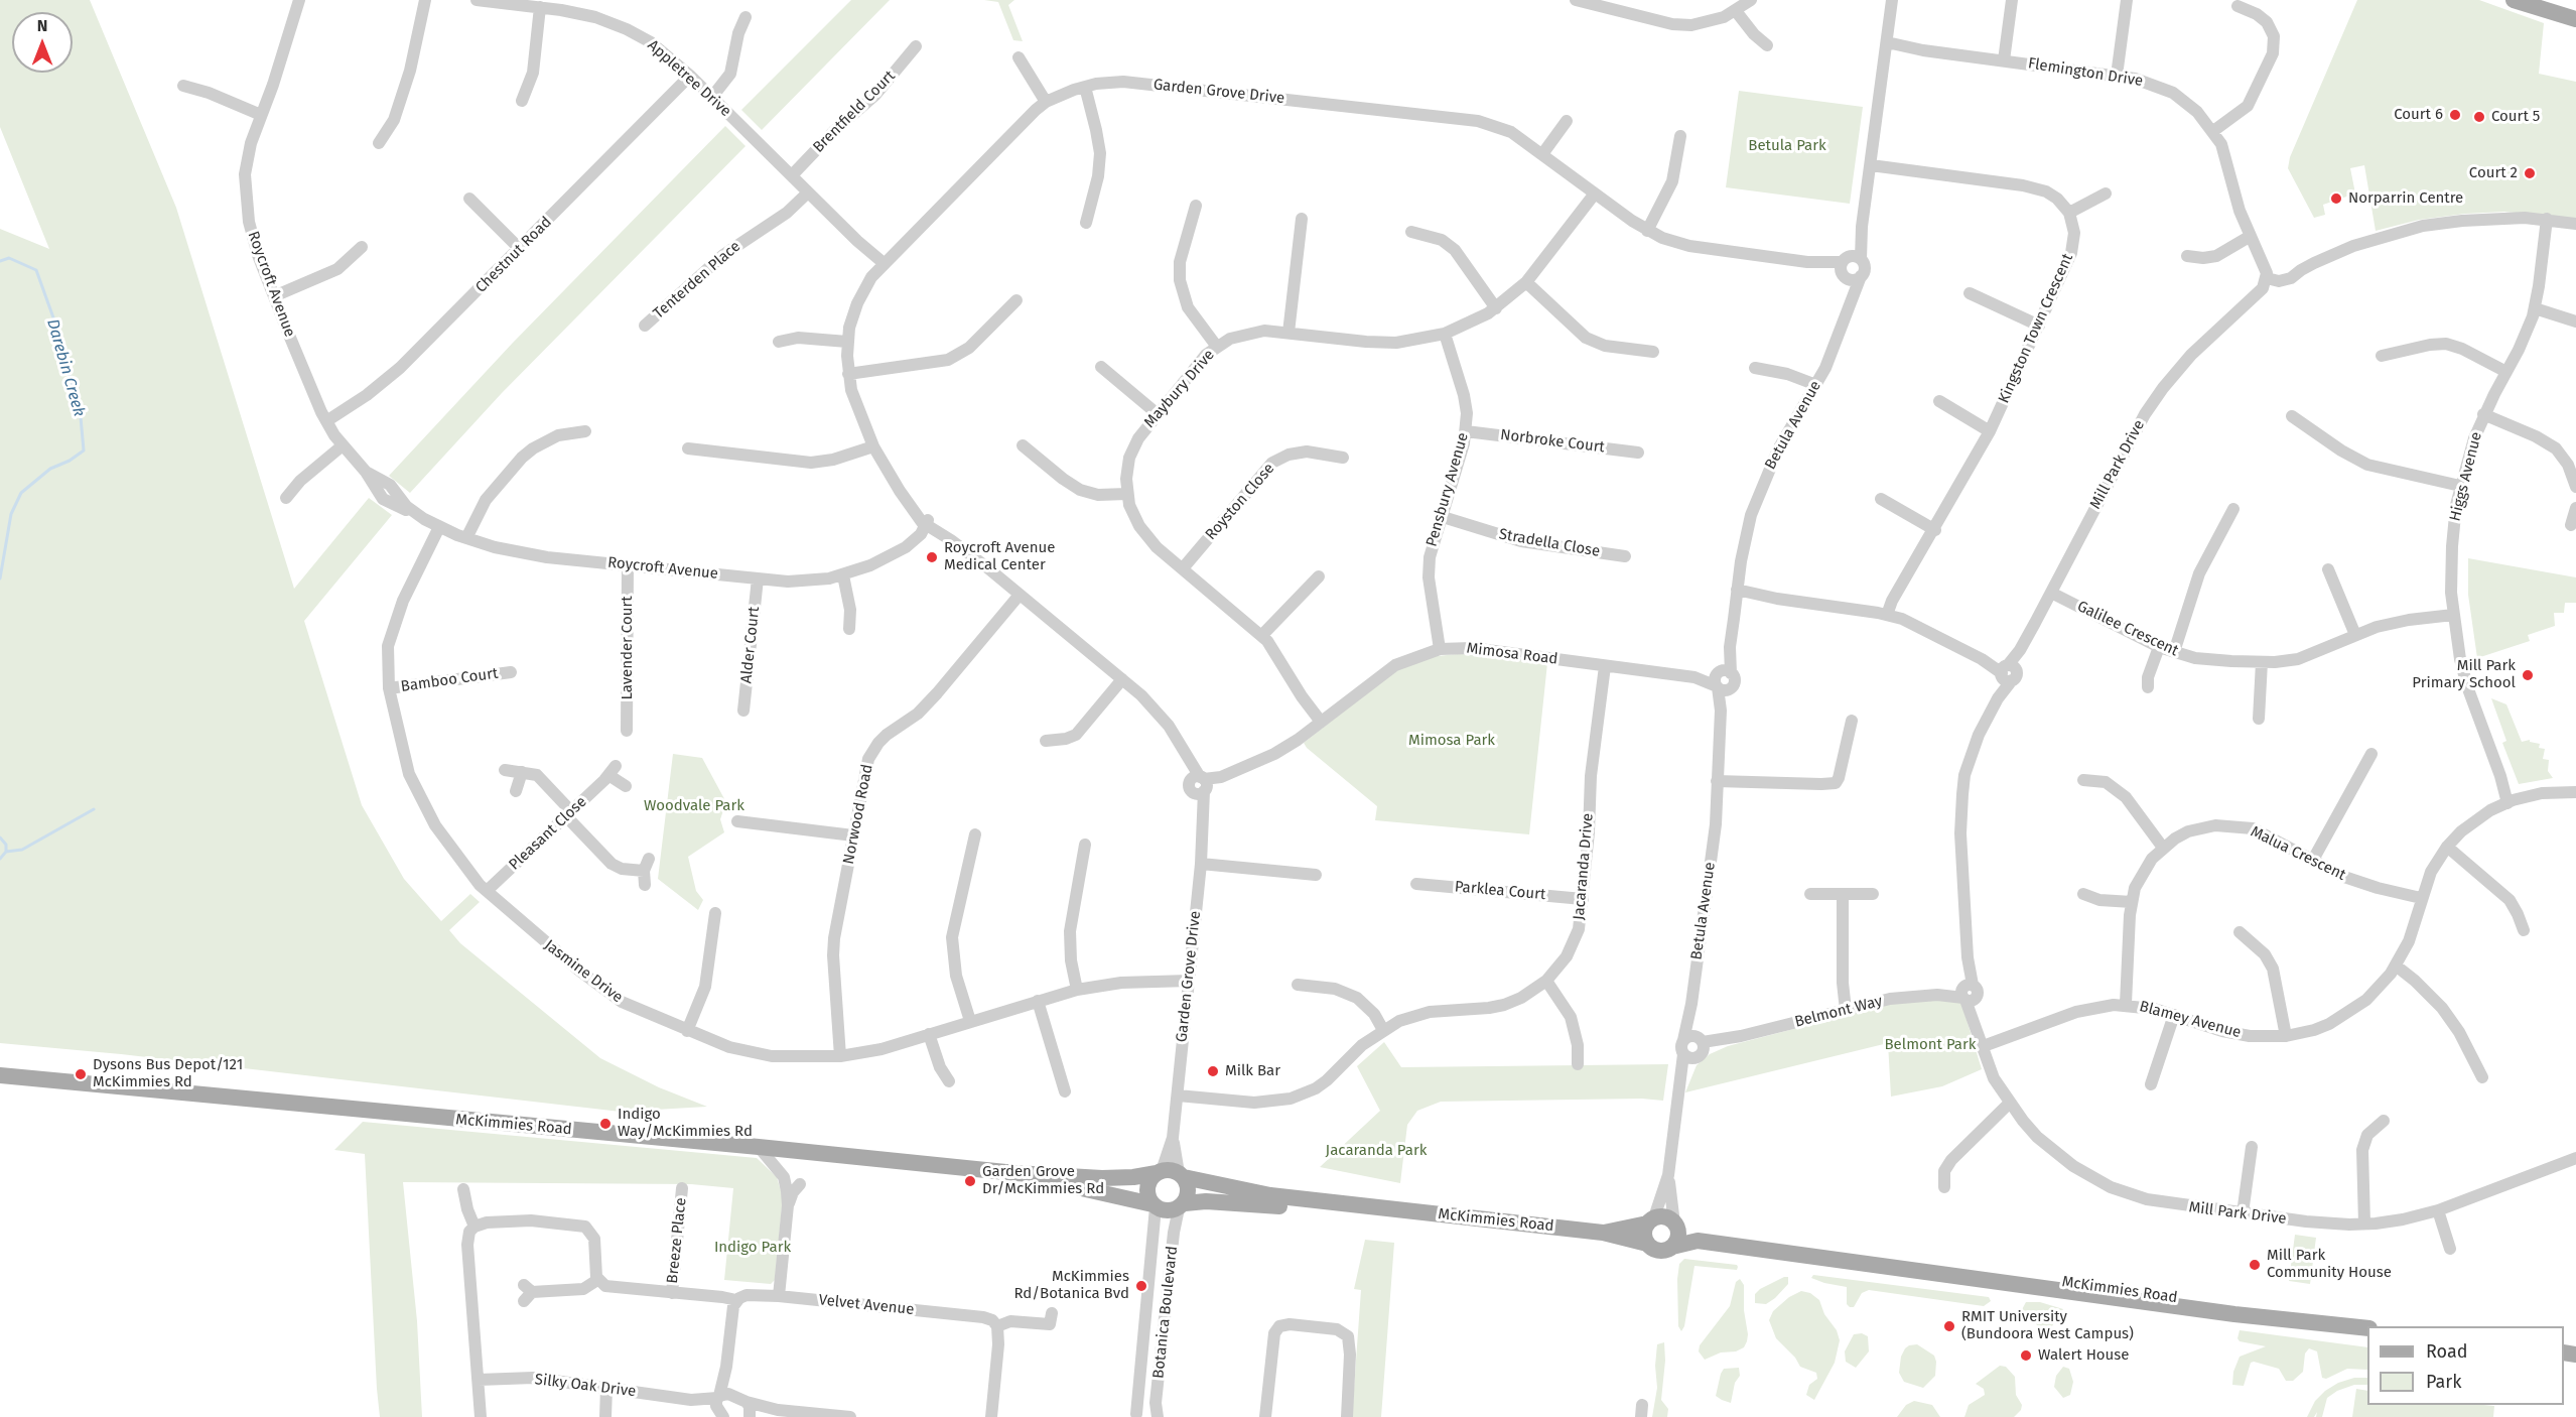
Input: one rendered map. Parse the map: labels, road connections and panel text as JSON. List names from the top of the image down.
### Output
{
  "streets": {
    "main road": ["McKimmies Road"],
    "street": [
      "Flemington Drive",
      "Appletree Drive",
      "Garden Grove Drive",
      "Brentfield Court",
      "Chestnut Road",
      "Tenterden Place",
      "Roycroft Avenue",
      "Kingston Town Crescent",
      "Maybury Drive",
      "Betula Avenue",
      "Norbroke Court",
      "Mill Park Drive",
      "Higgs Avenue",
      "Pensbury Avenue",
      "Royston Close",
      "Stradella Close",
      "Galilee Crescent",
      "Alder Court",
      "Lavender Court",
      "Mimosa Road",
      "Bamboo Court",
      "Norwood Road",
      "Pleasant Close",
      "Malua Crescent",
      "Jacaranda Drive",
      "Parklea Court",
      "Jasmine Drive",
      "Belmont Way",
      "Blamey Avenue",
      "Breeze Place",
      "Velvet Avenue",
      "Botanica Boulevard",
      "Silky Oak Drive"
    ]
  },
  "crossings": [
    ["Flemington Drive", "Betula Avenue"],
    ["Flemington Drive", "Mill Park Drive"],
    ["Appletree Drive", "Garden Grove Drive"],
    ["Appletree Drive", "Brentfield Court"],
    ["Appletree Drive", "Chestnut Road"],
    ["Appletree Drive", "Tenterden Place"],
    ["Garden Grove Drive", "Roycroft Avenue"],
    ["Garden Grove Drive", "Maybury Drive"],
    ["Garden Grove Drive", "Betula Avenue"],
    ["Garden Grove Drive", "Mimosa Road"],
    ["Garden Grove Drive", "Norwood Road"],
    ["Garden Grove Drive", "Jacaranda Drive"],
    ["Garden Grove Drive", "Jasmine Drive"],
    ["Garden Grove Drive", "McKimmies Road"],
    ["Garden Grove Drive", "Botanica Boulevard"],
    ["Chestnut Road", "Roycroft Avenue"],
    ["Roycroft Avenue", "Alder Court"],
    ["Roycroft Avenue", "Lavender Court"],
    ["Roycroft Avenue", "Jasmine Drive"],
    ["Maybury Drive", "Pensbury Avenue"],
    ["Maybury Drive", "Royston Close"],
    ["Maybury Drive", "Mimosa Road"],
    ["Betula Avenue", "Mimosa Road"],
    ["Betula Avenue", "Belmont Way"],
    ["Betula Avenue", "McKimmies Road"],
    ["Norbroke Court", "Pensbury Avenue"],
    ["Mill Park Drive", "Galilee Crescent"],
    ["Mill Park Drive", "Belmont Way"],
    ["Mill Park Drive", "Blamey Avenue"],
    ["Higgs Avenue", "Galilee Crescent"],
    ["Higgs Avenue", "Blamey Avenue"],
    ["Pensbury Avenue", "Stradella Close"],
    ["Pensbury Avenue", "Mimosa Road"],
    ["Mimosa Road", "Jacaranda Drive"],
    ["Bamboo Court", "Jasmine Drive"],
    ["Norwood Road", "Jasmine Drive"],
    ["Pleasant Close", "Jasmine Drive"],
    ["Malua Crescent", "Blamey Avenue"],
    ["Jacaranda Drive", "Parklea Court"],
    ["McKimmies Road", "Botanica Boulevard"],
    ["Breeze Place", "Velvet Avenue"]
  ],
  "water": ["Darebin Creek"],
  "parks": [
    "Betula Park",
    "Mimosa Park",
    "Woodvale Park",
    "Belmont Park",
    "Jacaranda Park",
    "Indigo Park"
  ],
  "places": [
    "Court 6",
    "Court 5",
    "Court 2",
    "Norparrin Centre",
    "Roycroft Avenue Medical Center",
    "Mill Park Primary School",
    "Milk Bar",
    "Dysons Bus Depot/121 McKimmies Rd",
    "Indigo Way/McKimmies Rd",
    "Garden Grove Dr/McKimmies Rd",
    "Mill Park Community House",
    "McKimmies Rd/Botanica Bvd",
    "RMIT University (Bundoora West Campus)",
    "Walert House"
  ],
  "legend": ["Road", "Park"],
  "north": "top"
}
